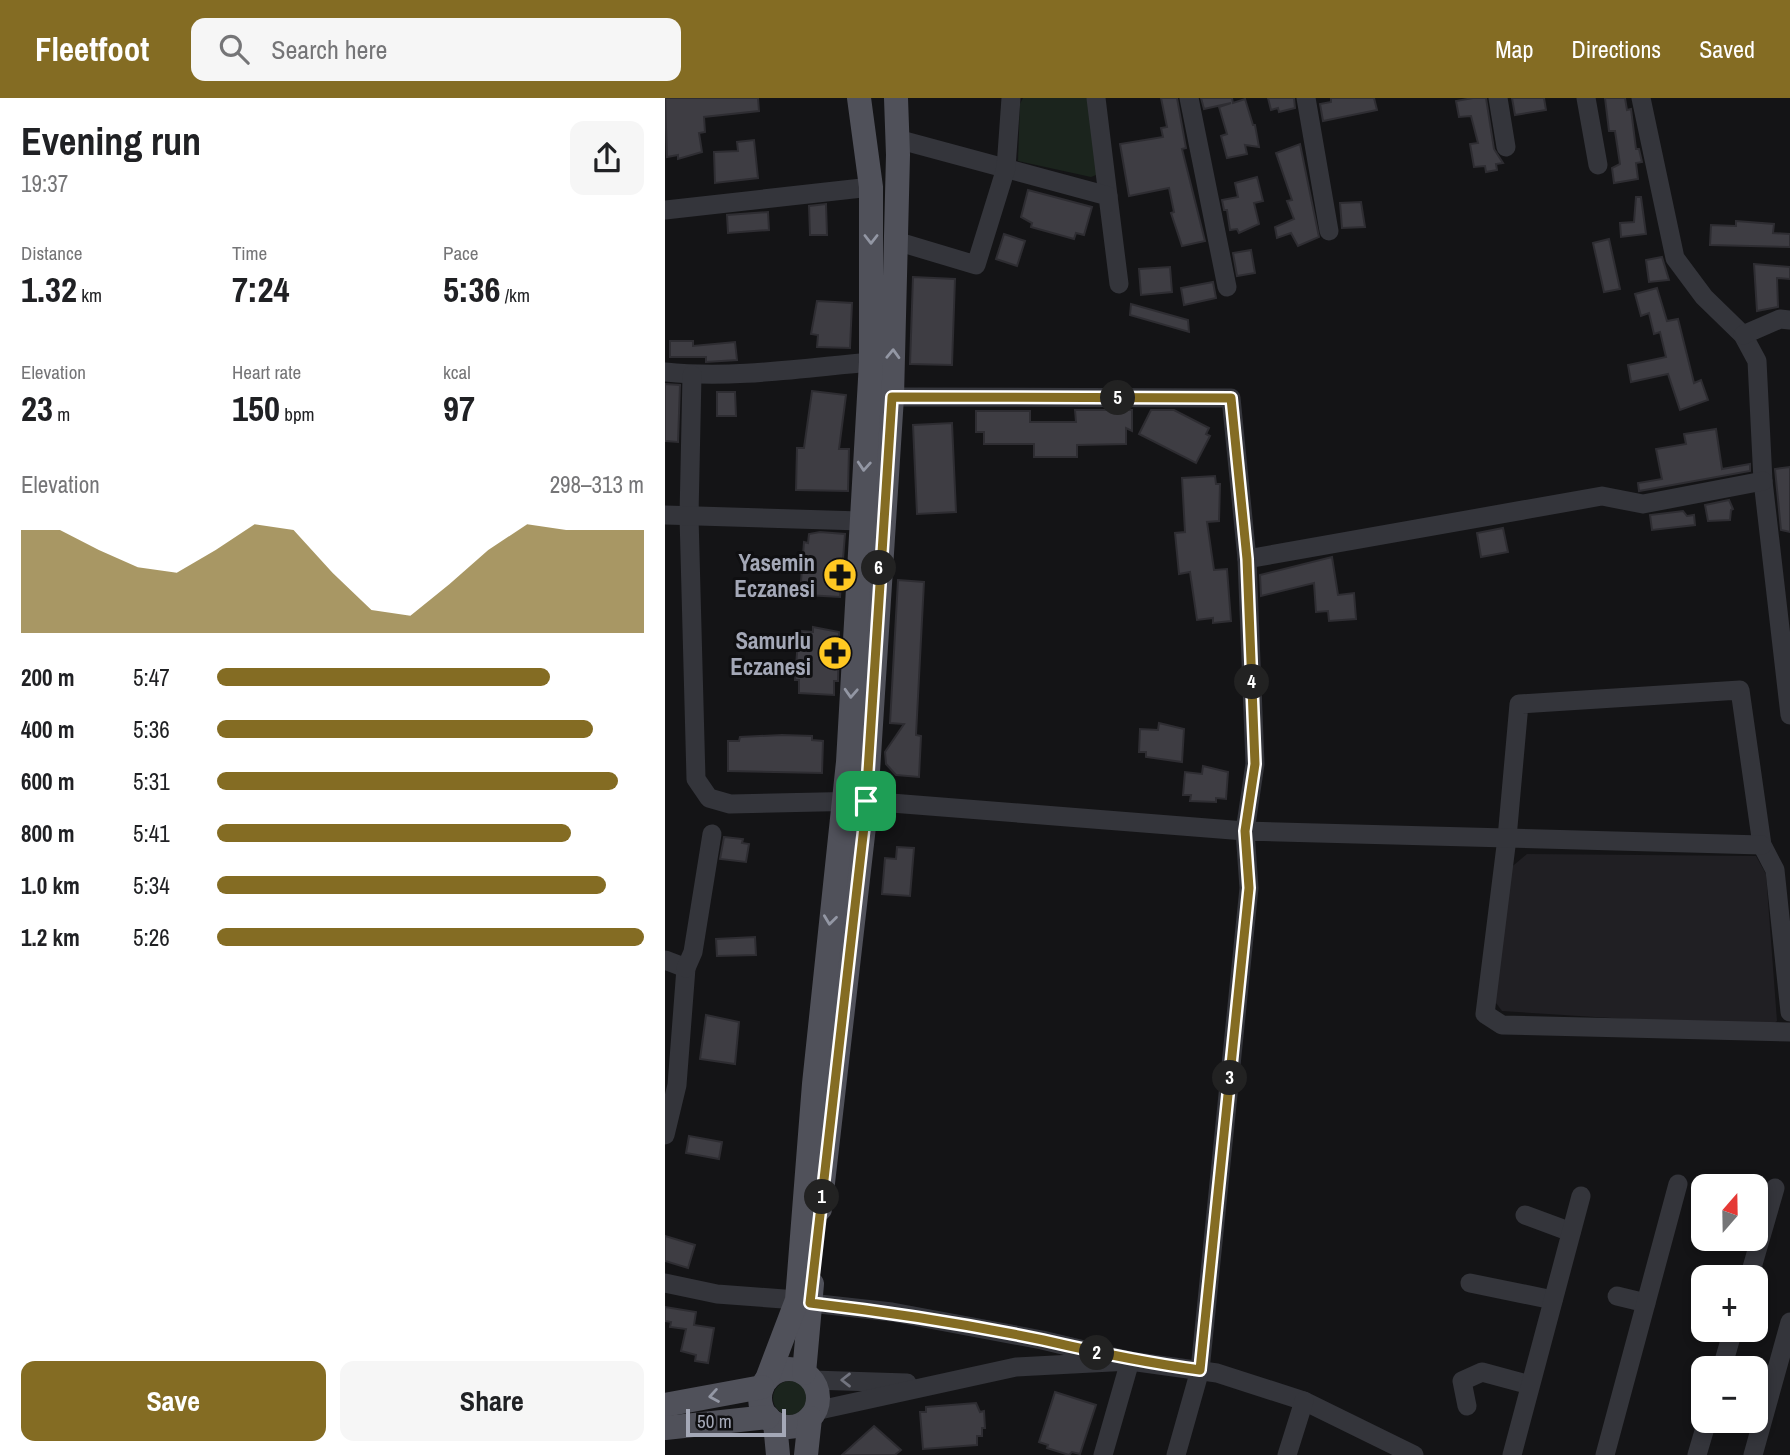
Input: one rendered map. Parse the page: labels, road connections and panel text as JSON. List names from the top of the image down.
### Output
{
  "places": {
    "pharmacy": ["Yasemin Eczanesi", "Samurlu Eczanesi"]
  },
  "scale_bar": "50 m",
  "north": "top",
  "page": {
    "header": "Fleetfoot",
    "search": "Search here",
    "nav": ["Map", "Directions", "Saved"],
    "heading": ["Evening run", "19:37"],
    "stats": [
      ["Distance", "1.32 km"],
      ["Time", "7:24"],
      ["Pace", "5:36 /km"],
      ["Elevation", "23 m"],
      ["Heart rate", "150 bpm"],
      ["kcal", "97"]
    ],
    "pins": [
      "5",
      "6",
      "4",
      "3",
      "1",
      "2"
    ],
    "chart": ["Elevation", "298–313 m"],
    "list": [
      {
        "name": "200 m",
        "note": "5:47"
      },
      {
        "name": "400 m",
        "note": "5:36"
      },
      {
        "name": "600 m",
        "note": "5:31"
      },
      {
        "name": "800 m",
        "note": "5:41"
      },
      {
        "name": "1.0 km",
        "note": "5:34"
      },
      {
        "name": "1.2 km",
        "note": "5:26"
      }
    ],
    "map_buttons": ["+", "−"],
    "buttons": ["Save", "Share"],
    "scale": "50 m"
  }
}
